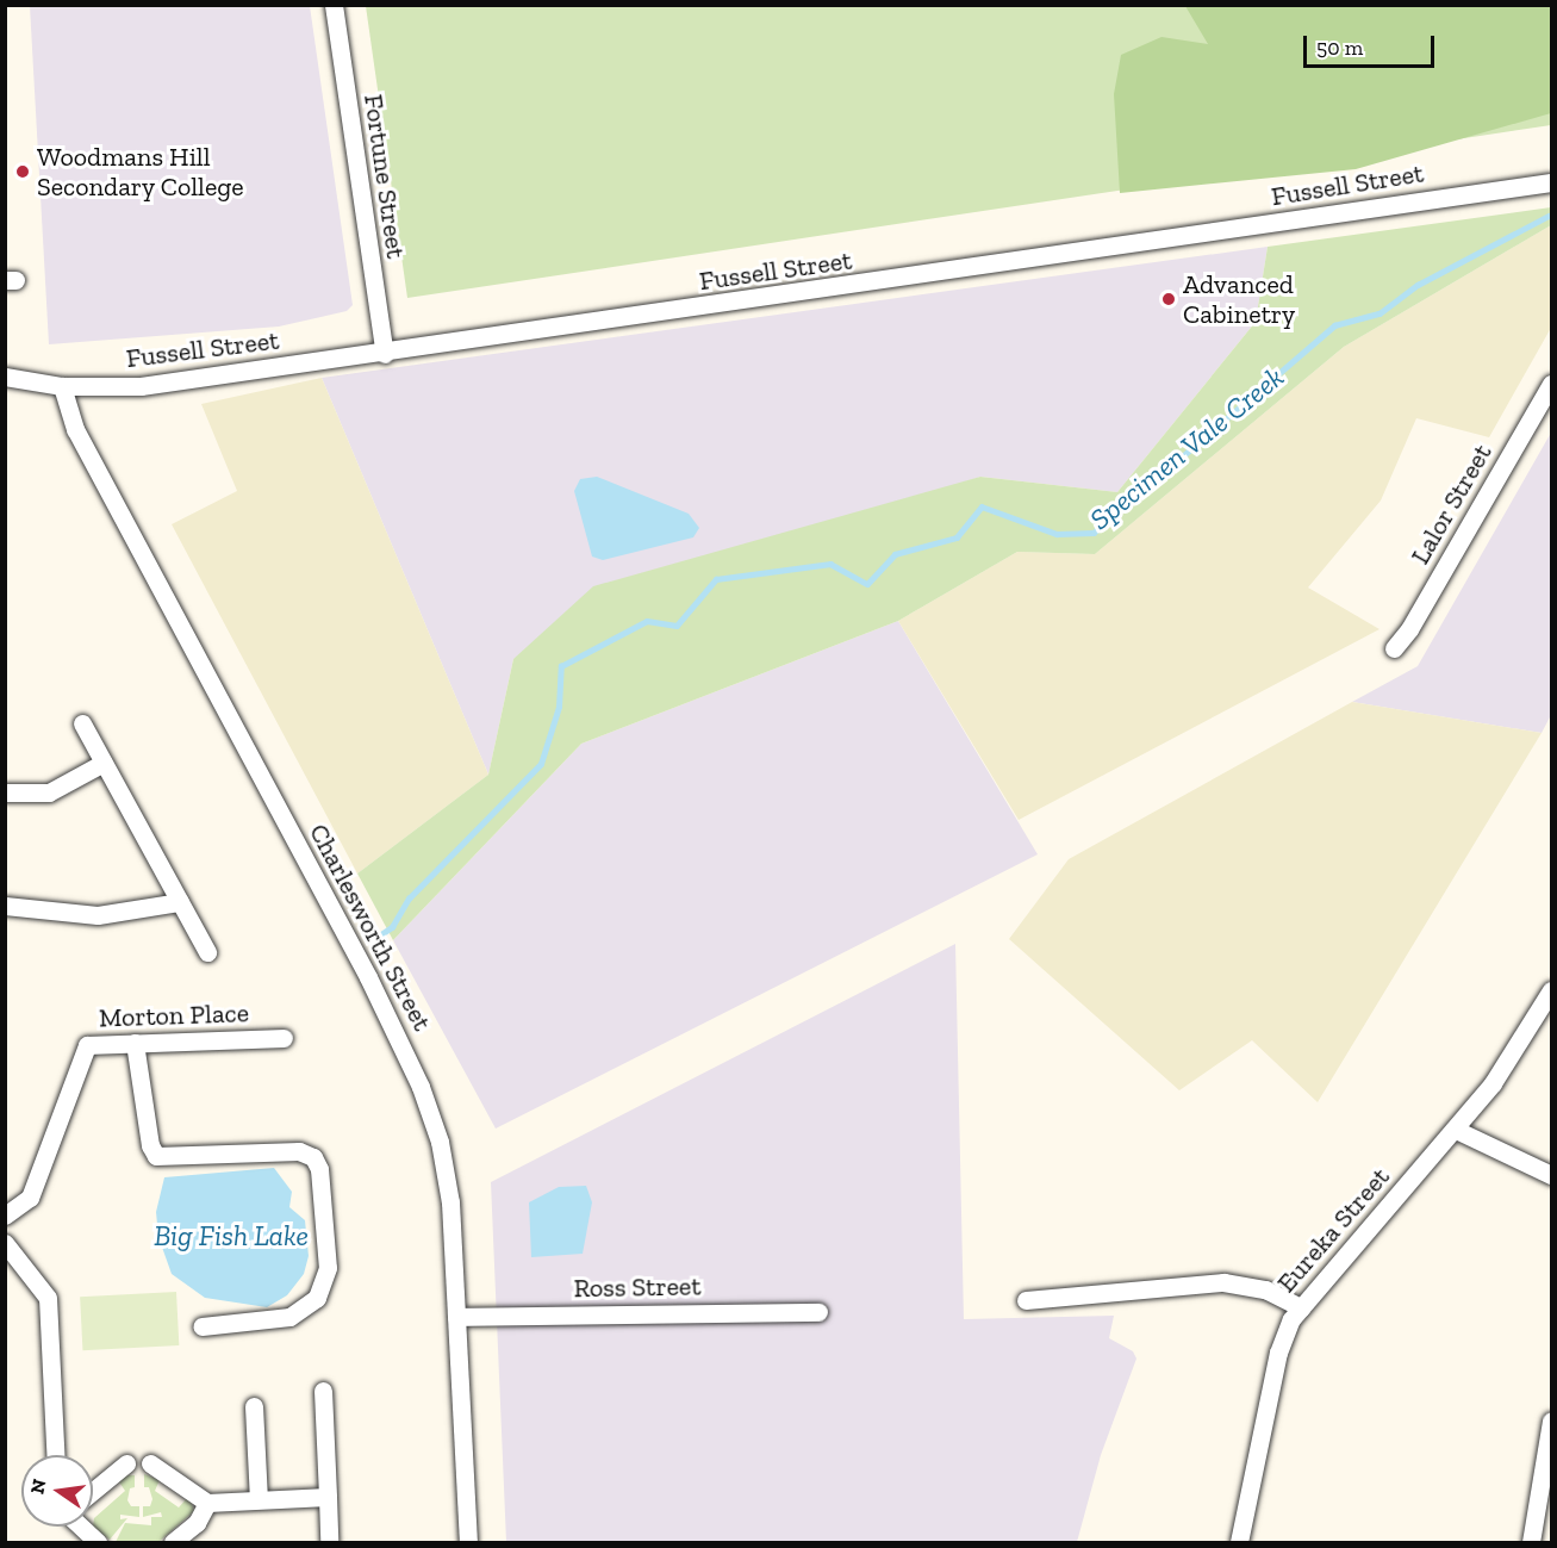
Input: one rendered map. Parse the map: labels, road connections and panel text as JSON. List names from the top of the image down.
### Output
{
  "streets": {
    "street": [
      "Fortune Street",
      "Fussell Street",
      "Lalor Street",
      "Charlesworth Street",
      "Morton Place",
      "Eureka Street",
      "Ross Street"
    ]
  },
  "crossings": [
    ["Fortune Street", "Fussell Street"],
    ["Fussell Street", "Charlesworth Street"],
    ["Charlesworth Street", "Ross Street"]
  ],
  "water": ["Specimen Vale Creek", "Big Fish Lake"],
  "places": ["Woodmans Hill Secondary College", "Advanced Cabinetry"],
  "scale_bar": "50 m",
  "north": "left"
}
